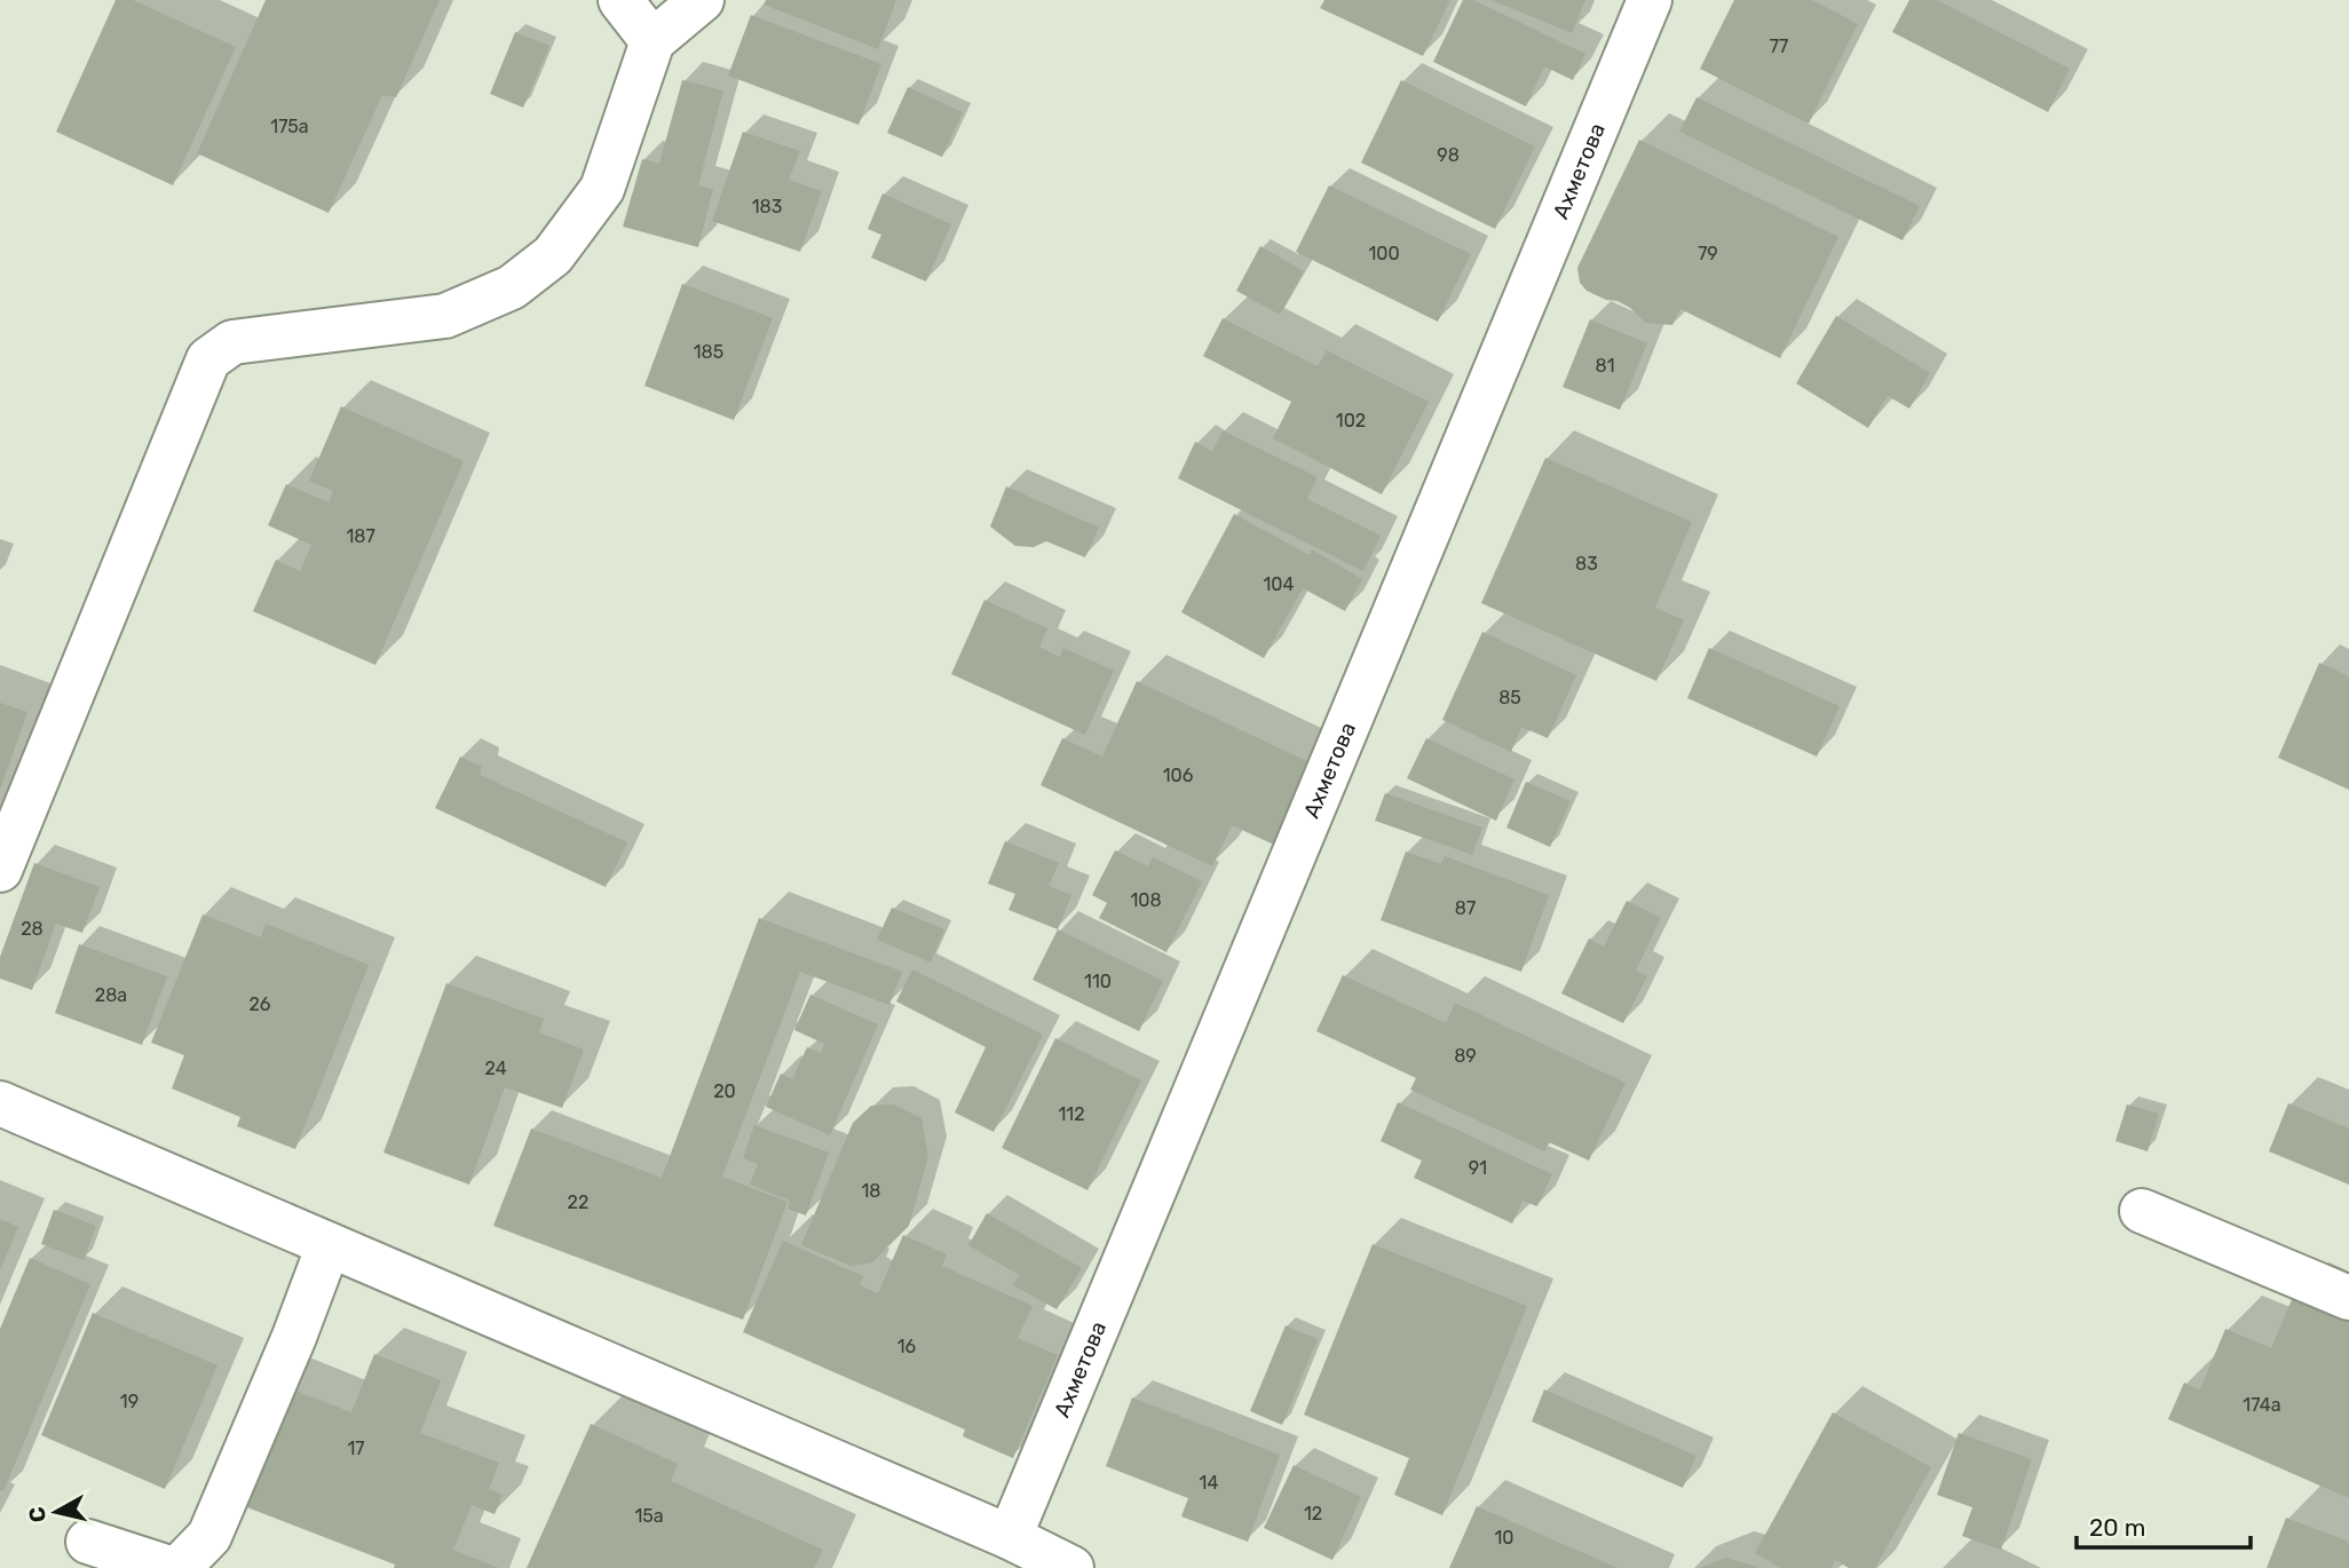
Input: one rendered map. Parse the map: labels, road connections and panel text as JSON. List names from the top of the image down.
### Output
{
  "streets": {
    "street": ["Ахметова"]
  },
  "house_numbers": [
    "77",
    "175а",
    "98",
    "183",
    "100",
    "79",
    "185",
    "81",
    "102",
    "187",
    "83",
    "104",
    "85",
    "106",
    "108",
    "87",
    "28",
    "110",
    "28а",
    "26",
    "89",
    "24",
    "20",
    "112",
    "91",
    "18",
    "22",
    "16",
    "19",
    "174а",
    "17",
    "14",
    "12",
    "15а",
    "10"
  ],
  "scale_bar": "20 m",
  "north": "left"
}
